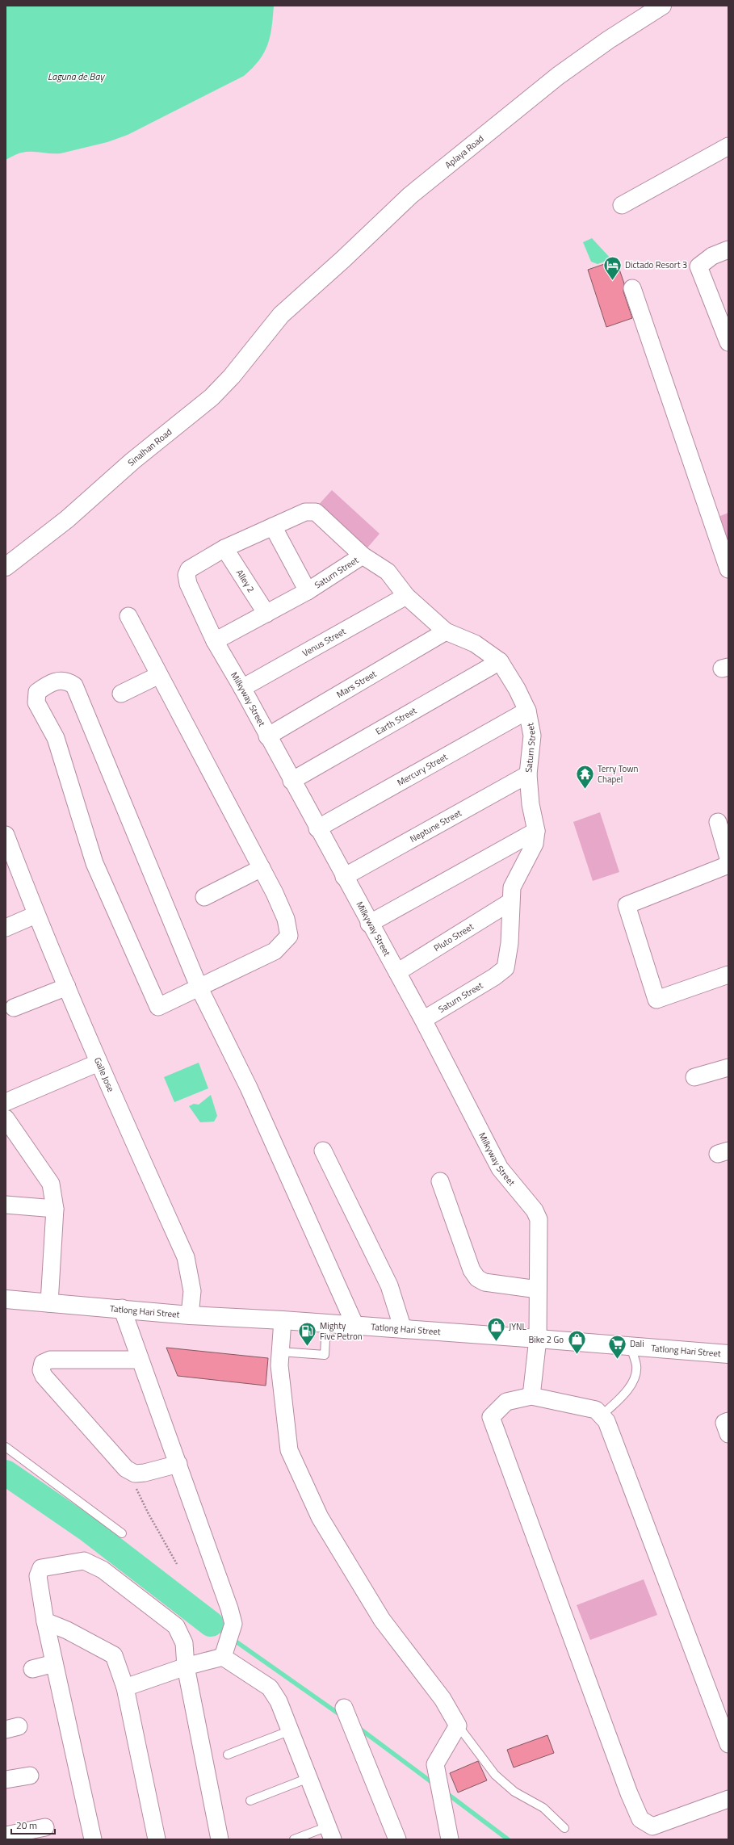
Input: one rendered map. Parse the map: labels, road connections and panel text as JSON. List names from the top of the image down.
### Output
{
  "streets": {
    "street": [
      "Aplaya Road",
      "Sinalhan Road",
      "Saturn Street",
      "Alley 2",
      "Venus Street",
      "Mars Street",
      "Milkyway Street",
      "Earth Street",
      "Mercury Street",
      "Neptune Street",
      "Pluto Street",
      "Galle Jose",
      "Tatlong Hari Street"
    ]
  },
  "crossings": [
    ["Aplaya Road", "Sinalhan Road"],
    ["Saturn Street", "Alley 2"],
    ["Saturn Street", "Venus Street"],
    ["Saturn Street", "Mars Street"],
    ["Saturn Street", "Milkyway Street"],
    ["Saturn Street", "Earth Street"],
    ["Saturn Street", "Mercury Street"],
    ["Saturn Street", "Neptune Street"],
    ["Saturn Street", "Pluto Street"],
    ["Alley 2", "Milkyway Street"],
    ["Venus Street", "Milkyway Street"],
    ["Mars Street", "Milkyway Street"],
    ["Milkyway Street", "Earth Street"],
    ["Milkyway Street", "Mercury Street"],
    ["Milkyway Street", "Neptune Street"],
    ["Milkyway Street", "Pluto Street"],
    ["Milkyway Street", "Tatlong Hari Street"],
    ["Galle Jose", "Tatlong Hari Street"]
  ],
  "water": ["Laguna de Bay"],
  "places": {
    "hotel": ["Dictado Resort 3"],
    "temple": ["Terry Town Chapel"],
    "shop": ["JYNL", "Bike 2 Go"],
    "fuel station": ["Mighty Five Petron"],
    "supermarket": ["Dali"]
  },
  "scale_bar": "20 m"
}
